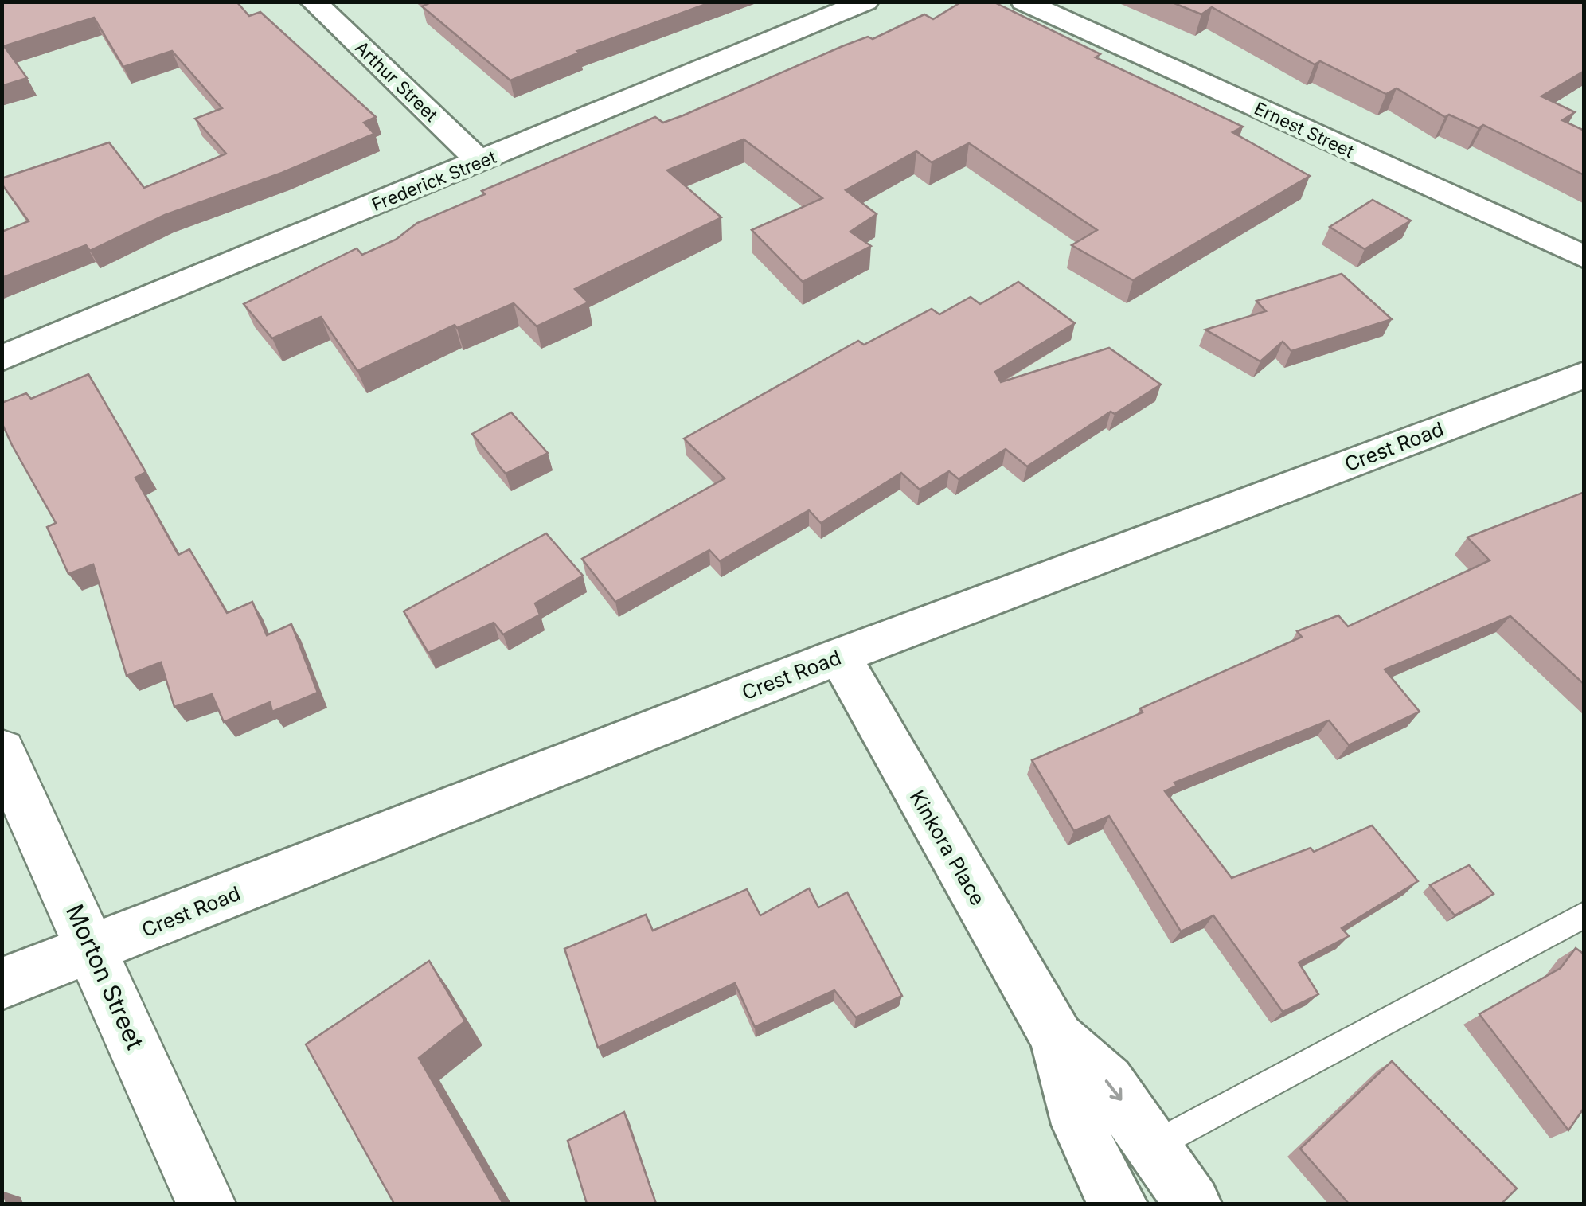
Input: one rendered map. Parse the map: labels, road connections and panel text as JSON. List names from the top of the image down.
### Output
{
  "streets": {
    "street": [
      "Arthur Street",
      "Ernest Street",
      "Frederick Street",
      "Crest Road",
      "Kinkora Place",
      "Morton Street"
    ]
  },
  "crossings": [
    ["Arthur Street", "Frederick Street"],
    ["Crest Road", "Kinkora Place"],
    ["Crest Road", "Morton Street"]
  ]
}
